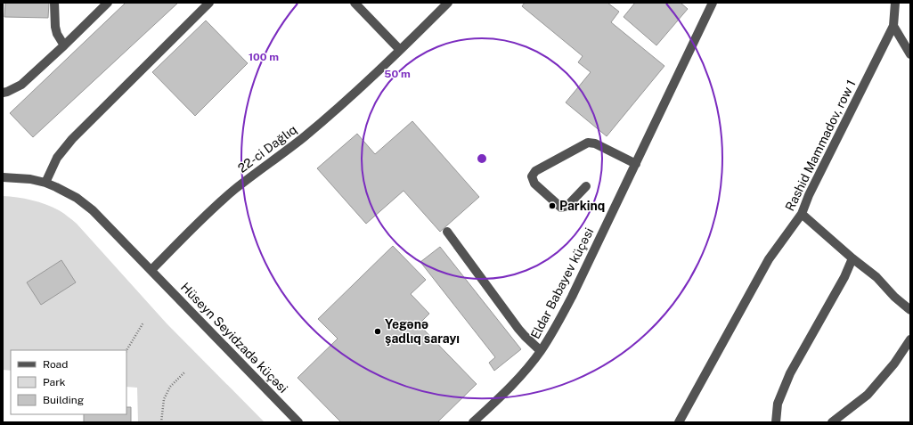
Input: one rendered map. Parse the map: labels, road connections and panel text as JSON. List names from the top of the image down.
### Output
{
  "streets": {
    "street": [
      "Rashid Mammadov, row 1",
      "22-ci Dağlıq",
      "Eldar Babayev küçəsi",
      "Hüseyn Seyidzadə küçəsi"
    ]
  },
  "crossings": [
    ["22-ci Dağlıq", "Hüseyn Seyidzadə küçəsi"]
  ],
  "places": ["Parkinq", "Yegənə şadlıq sarayı"],
  "legend": ["Road", "Park", "Building"],
  "rings": ["100 m", "50 m"]
}
